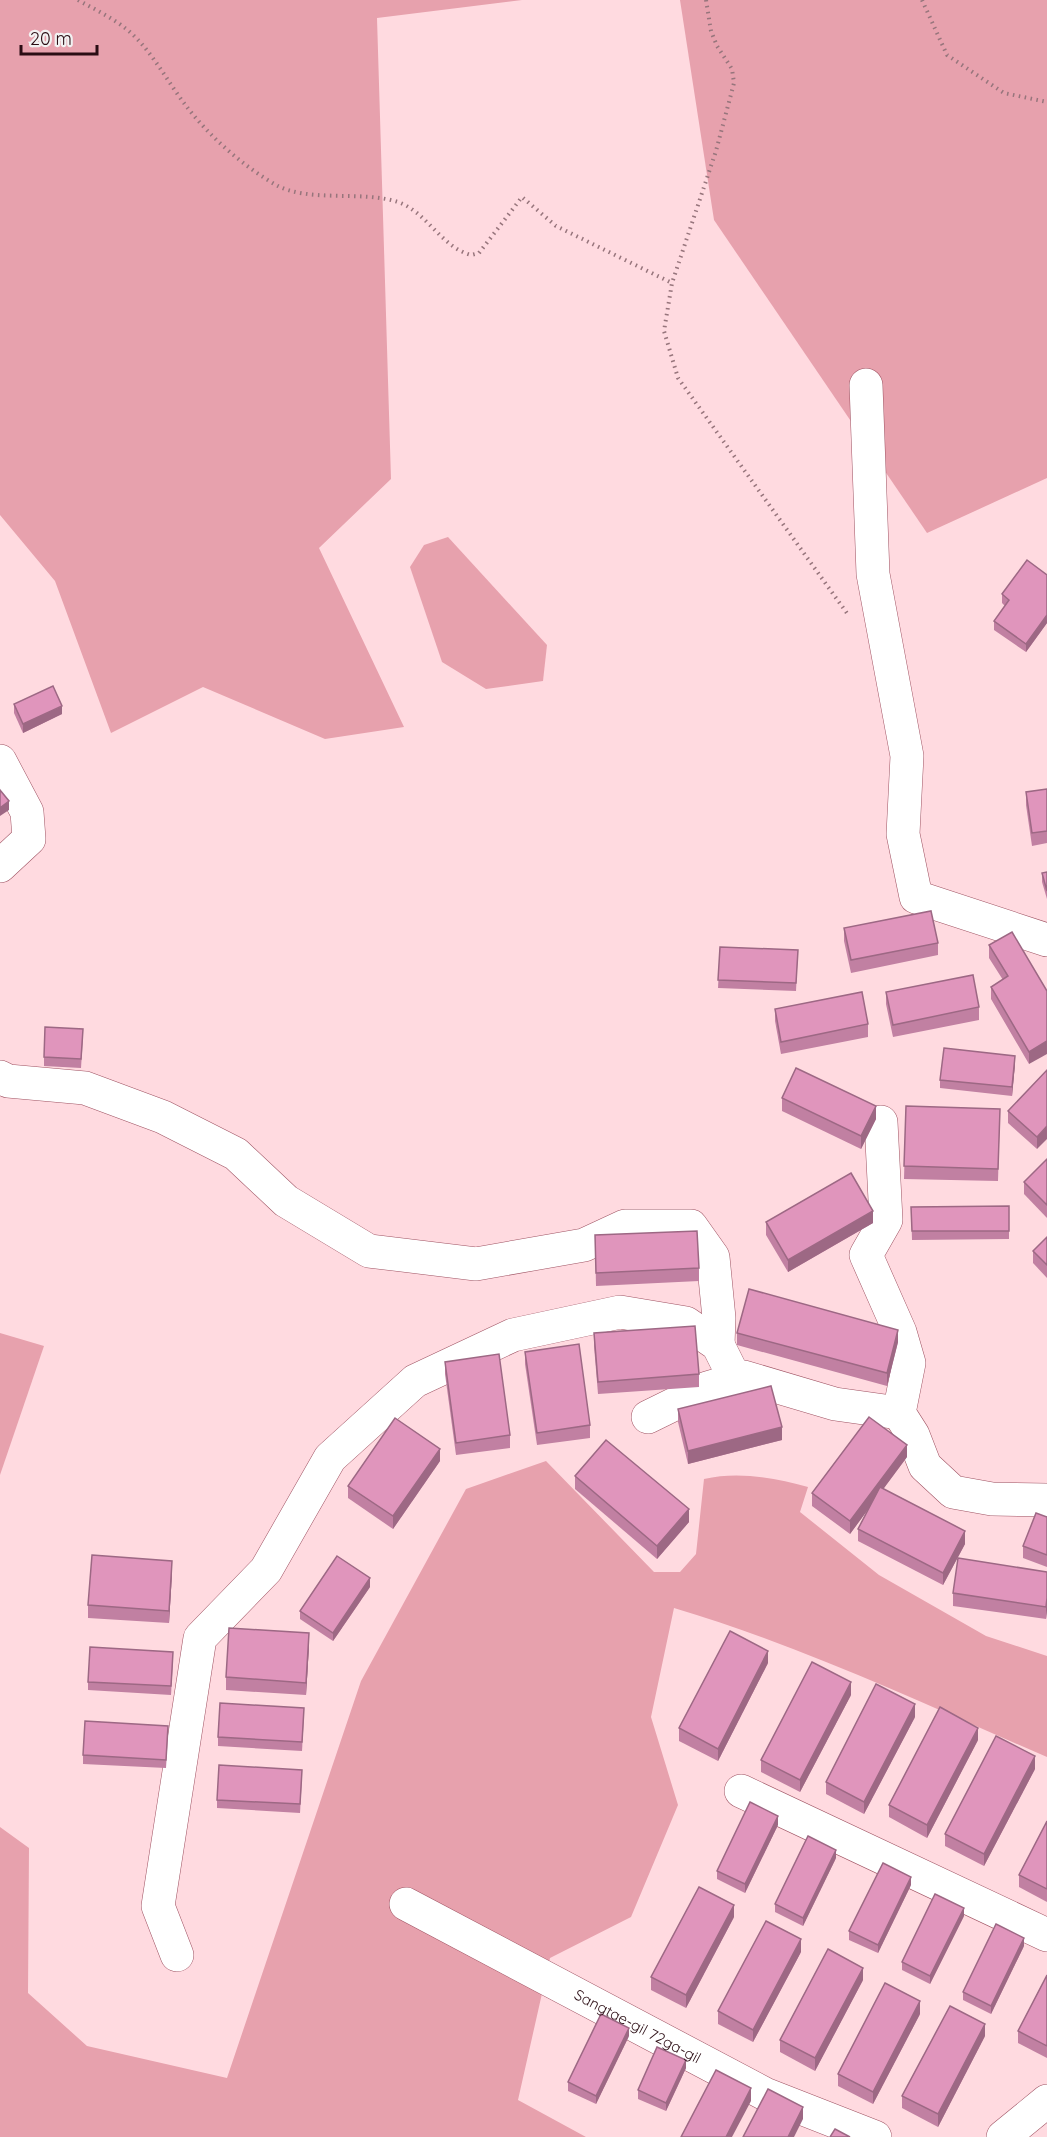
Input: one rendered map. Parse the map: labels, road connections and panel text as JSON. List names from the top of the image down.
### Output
{
  "streets": {
    "street": ["Sangtae-gil 72ga-gil"]
  },
  "scale_bar": "20 m"
}
